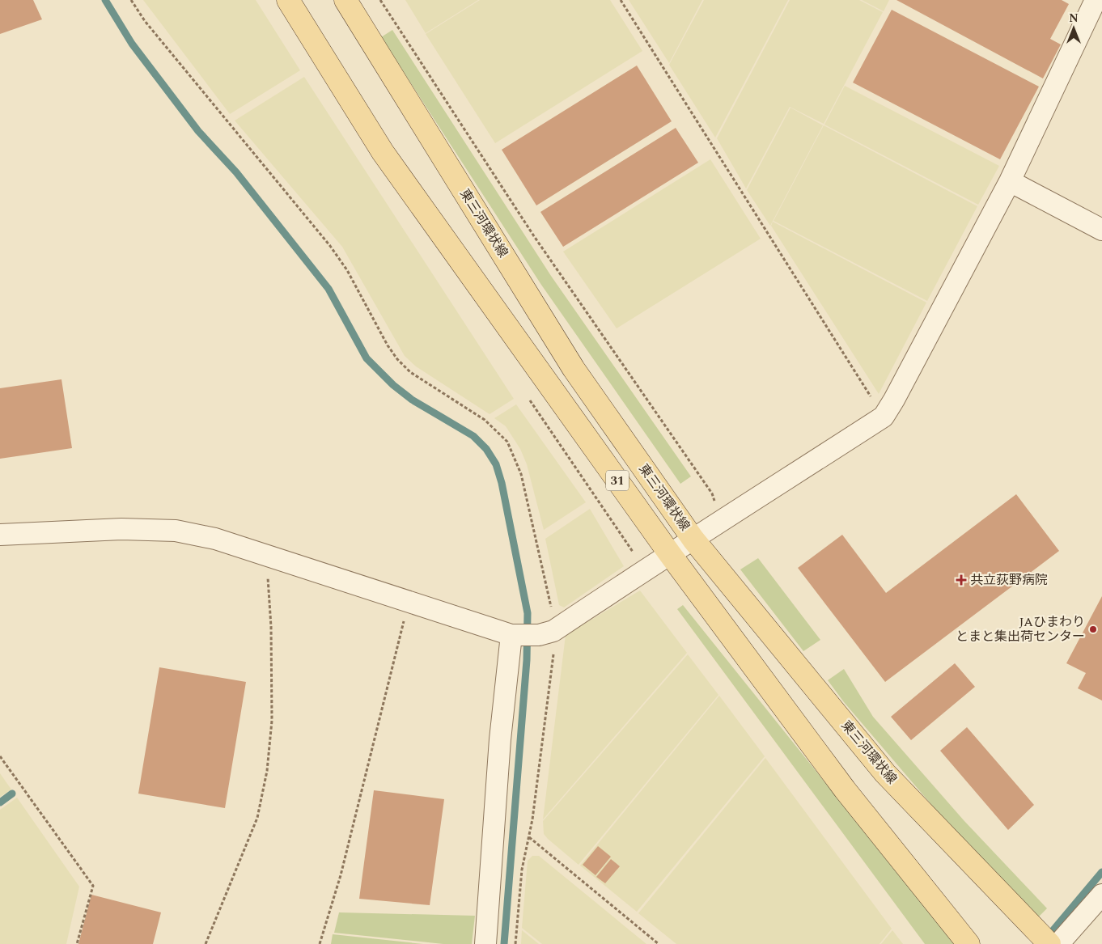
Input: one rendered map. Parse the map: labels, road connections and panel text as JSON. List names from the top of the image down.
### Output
{
  "streets": {
    "main road": ["東三河環状線", "31"]
  },
  "places": {
    "health": ["共立荻野病院"],
    "other": ["JAひまわり とまと集出荷センター"]
  },
  "north": "top"
}
